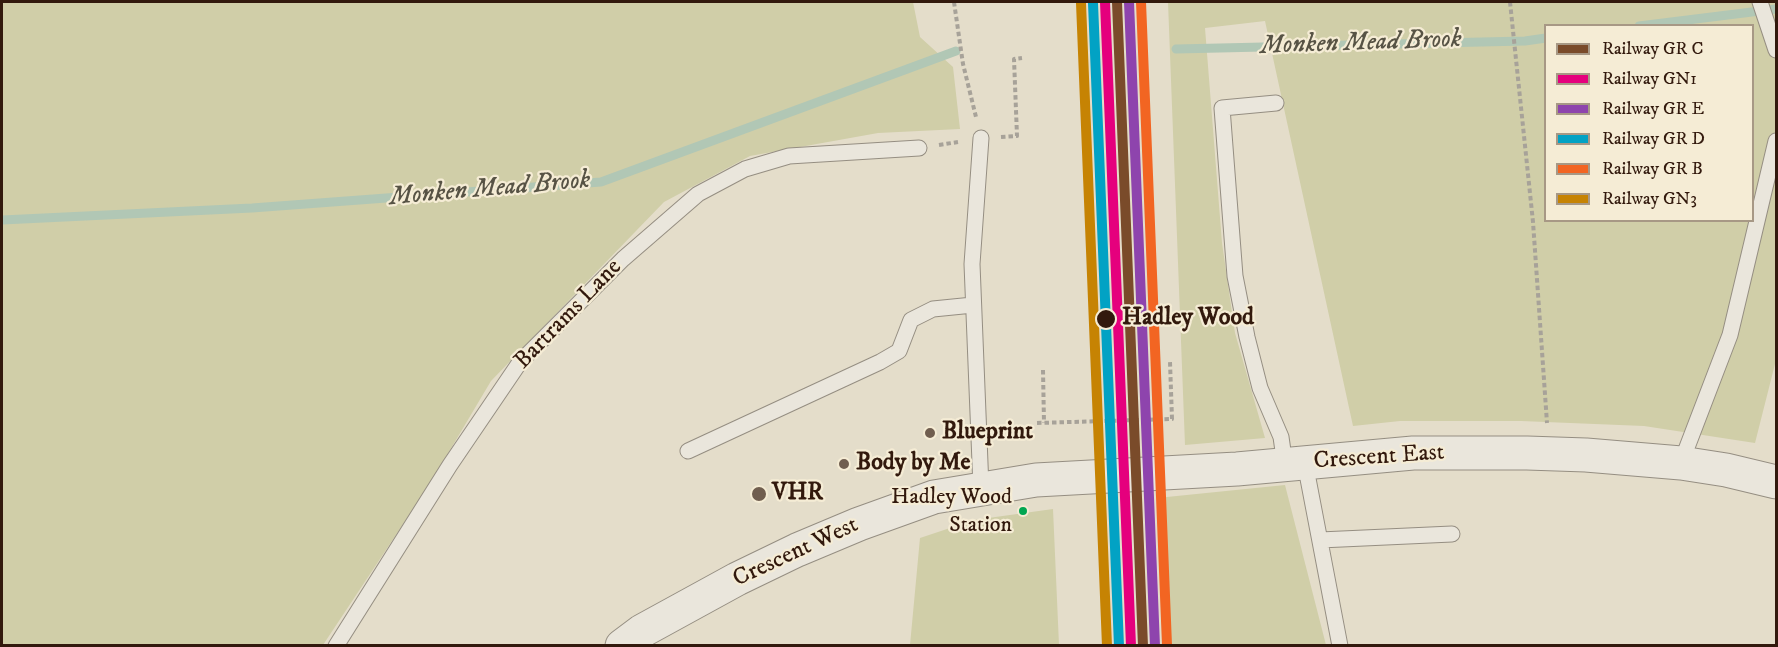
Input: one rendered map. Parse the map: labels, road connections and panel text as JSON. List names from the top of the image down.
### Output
{
  "streets": {
    "street": ["Crescent East", "Crescent West"],
    "lane": ["Bartrams Lane"]
  },
  "crossings": [
    ["Crescent East", "Crescent West"]
  ],
  "water": ["Monken Mead Brook"],
  "places": [
    "Hadley Wood",
    "Blueprint",
    "Body by Me",
    "VHR",
    "Hadley Wood Station"
  ],
  "lines": ["rail line GN1", "rail line GN3"],
  "legend": [
    "Railway GR C",
    "Railway GN1",
    "Railway GR E",
    "Railway GR D",
    "Railway GR B",
    "Railway GN3"
  ]
}
